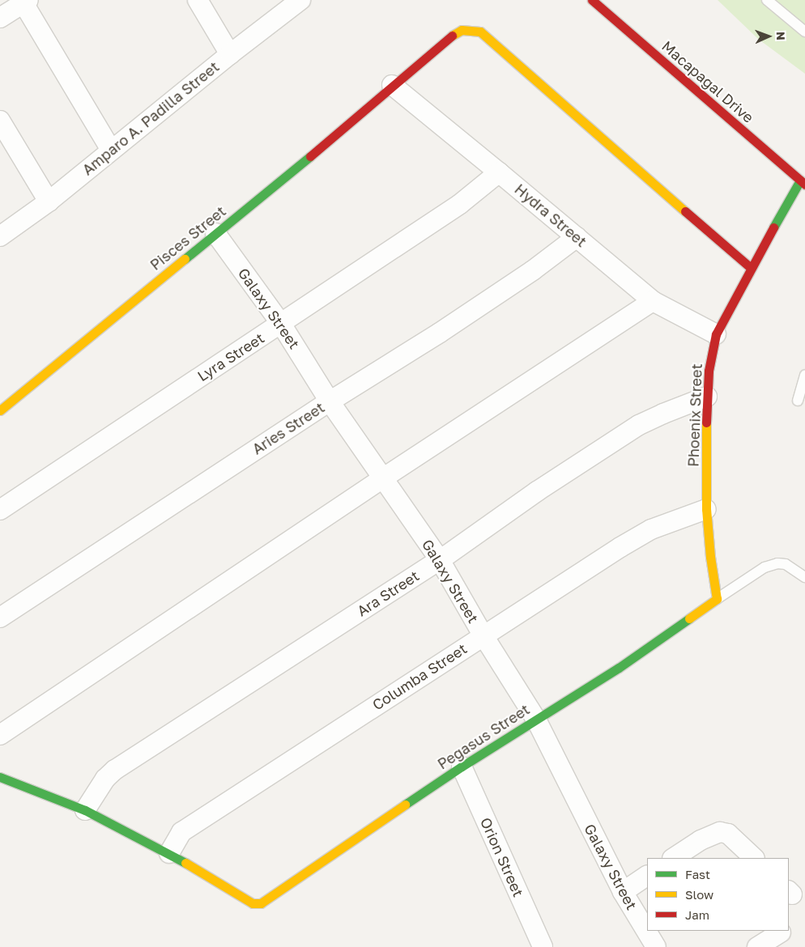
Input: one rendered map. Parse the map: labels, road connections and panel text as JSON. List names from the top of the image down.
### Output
{
  "streets": {
    "street": [
      "Macapagal Drive",
      "Amparo A. Padilla Street",
      "Hydra Street",
      "Pisces Street",
      "Galaxy Street",
      "Lyra Street",
      "Phoenix Street",
      "Aries Street",
      "Ara Street",
      "Columba Street",
      "Pegasus Street",
      "Orion Street"
    ]
  },
  "crossings": [
    ["Macapagal Drive", "Phoenix Street"],
    ["Hydra Street", "Pisces Street"],
    ["Hydra Street", "Lyra Street"],
    ["Hydra Street", "Phoenix Street"],
    ["Hydra Street", "Aries Street"],
    ["Pisces Street", "Galaxy Street"],
    ["Pisces Street", "Phoenix Street"],
    ["Galaxy Street", "Lyra Street"],
    ["Galaxy Street", "Aries Street"],
    ["Galaxy Street", "Ara Street"],
    ["Galaxy Street", "Columba Street"],
    ["Galaxy Street", "Pegasus Street"],
    ["Phoenix Street", "Ara Street"],
    ["Phoenix Street", "Columba Street"],
    ["Phoenix Street", "Pegasus Street"],
    ["Columba Street", "Pegasus Street"],
    ["Pegasus Street", "Orion Street"]
  ],
  "legend": ["Fast", "Slow", "Jam"],
  "north": "right"
}
